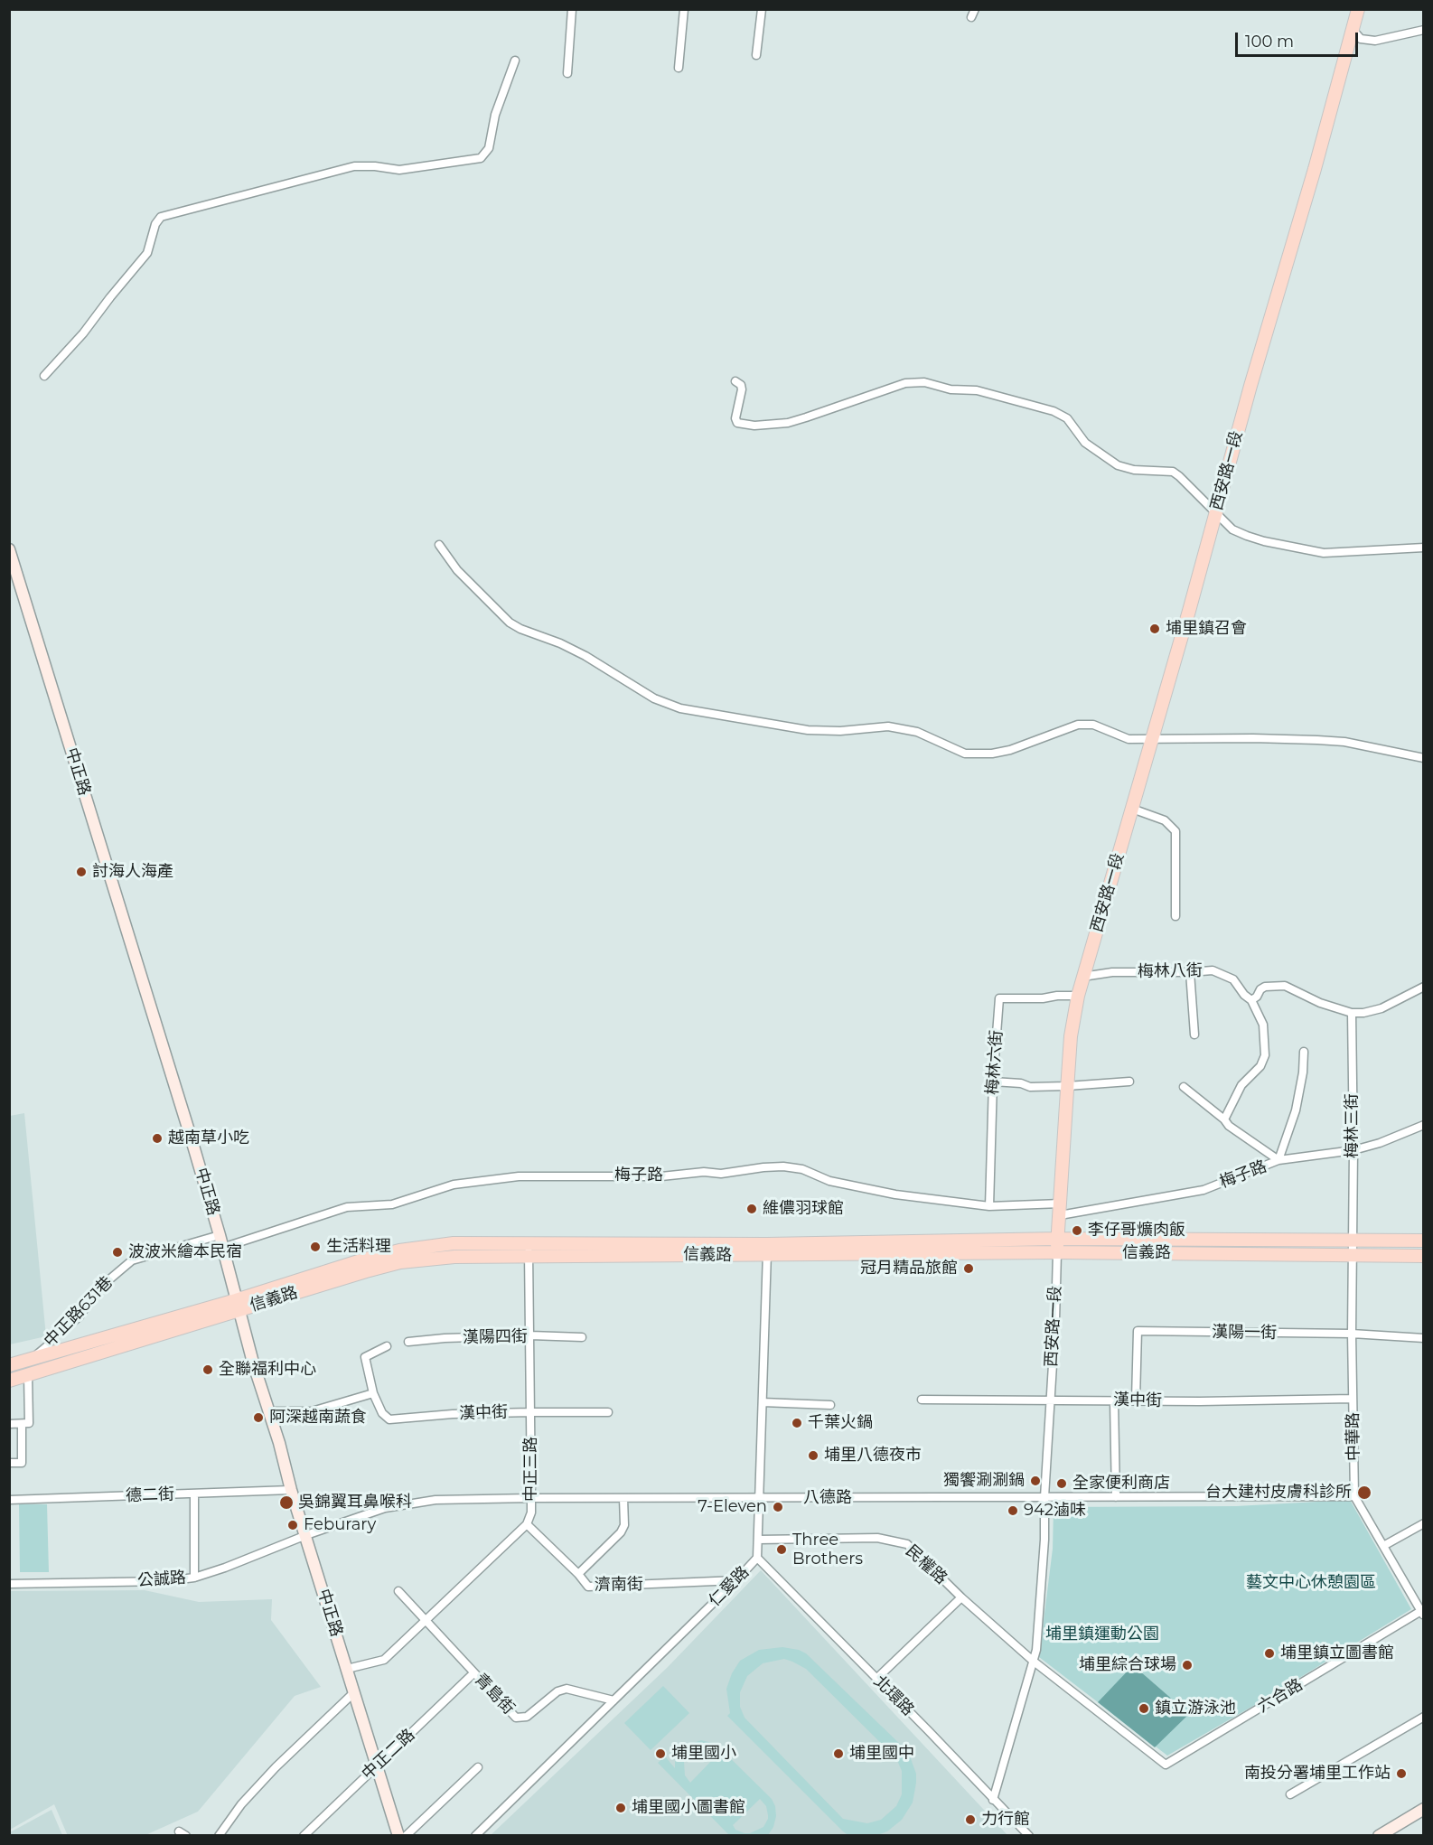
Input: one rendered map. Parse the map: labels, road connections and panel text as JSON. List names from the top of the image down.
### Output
{
  "streets": {
    "main road": ["西安路一段", "信義路"],
    "street": [
      "中正路",
      "梅林八街",
      "梅林六街",
      "梅林三街",
      "梅子路",
      "中正路631巷",
      "漢陽一街",
      "漢陽四街",
      "漢中街",
      "中華路",
      "中正三路",
      "德二街",
      "八德路",
      "民權路",
      "公誠路",
      "濟南街",
      "仁愛路",
      "青島街",
      "北環路",
      "六合路",
      "中正二路"
    ]
  },
  "crossings": [
    ["西安路一段", "梅林八街"],
    ["西安路一段", "梅林六街"],
    ["西安路一段", "梅子路"],
    ["西安路一段", "信義路"],
    ["西安路一段", "漢中街"],
    ["西安路一段", "八德路"],
    ["西安路一段", "民權路"],
    ["西安路一段", "北環路"],
    ["中正路", "梅子路"],
    ["中正路", "信義路"],
    ["中正路", "中正路631巷"],
    ["中正路", "中正三路"],
    ["中正路", "德二街"],
    ["中正路", "八德路"],
    ["中正路", "公誠路"],
    ["中正路", "中正二路"],
    ["梅林六街", "梅子路"],
    ["梅林三街", "梅子路"],
    ["梅林三街", "信義路"],
    ["梅林三街", "中華路"],
    ["信義路", "中正路631巷"],
    ["信義路", "中華路"],
    ["信義路", "中正三路"],
    ["信義路", "仁愛路"],
    ["漢陽一街", "漢中街"],
    ["漢陽一街", "中華路"],
    ["漢陽四街", "中正三路"],
    ["漢中街", "中華路"],
    ["漢中街", "中正三路"],
    ["中華路", "八德路"],
    ["中華路", "六合路"],
    ["中正三路", "八德路"],
    ["中正三路", "濟南街"],
    ["中正三路", "青島街"],
    ["八德路", "公誠路"],
    ["八德路", "仁愛路"],
    ["民權路", "仁愛路"],
    ["民權路", "六合路"],
    ["濟南街", "仁愛路"],
    ["仁愛路", "青島街"],
    ["仁愛路", "北環路"],
    ["青島街", "中正二路"]
  ],
  "parks": ["藝文中心休憩園區", "埔里鎮運動公園"],
  "places": [
    "埔里鎮召會",
    "討海人海產",
    "越南草小吃",
    "維儂羽球館",
    "李仔哥爌肉飯",
    "生活料理",
    "波波米繪本民宿",
    "冠月精品旅館",
    "全聯福利中心",
    "阿深越南蔬食",
    "千葉火鍋",
    "埔里八德夜市",
    "獨饗涮涮鍋",
    "全家便利商店",
    "台大建村皮膚科診所",
    "吳錦翼耳鼻喉科",
    "7-Eleven",
    "942滷味",
    "Feburary",
    "Three Brothers",
    "埔里鎮立圖書館",
    "埔里綜合球場",
    "鎮立游泳池",
    "埔里國小",
    "埔里國中",
    "南投分署埔里工作站",
    "埔里國小圖書館",
    "力行館"
  ],
  "scale_bar": "100 m"
}
